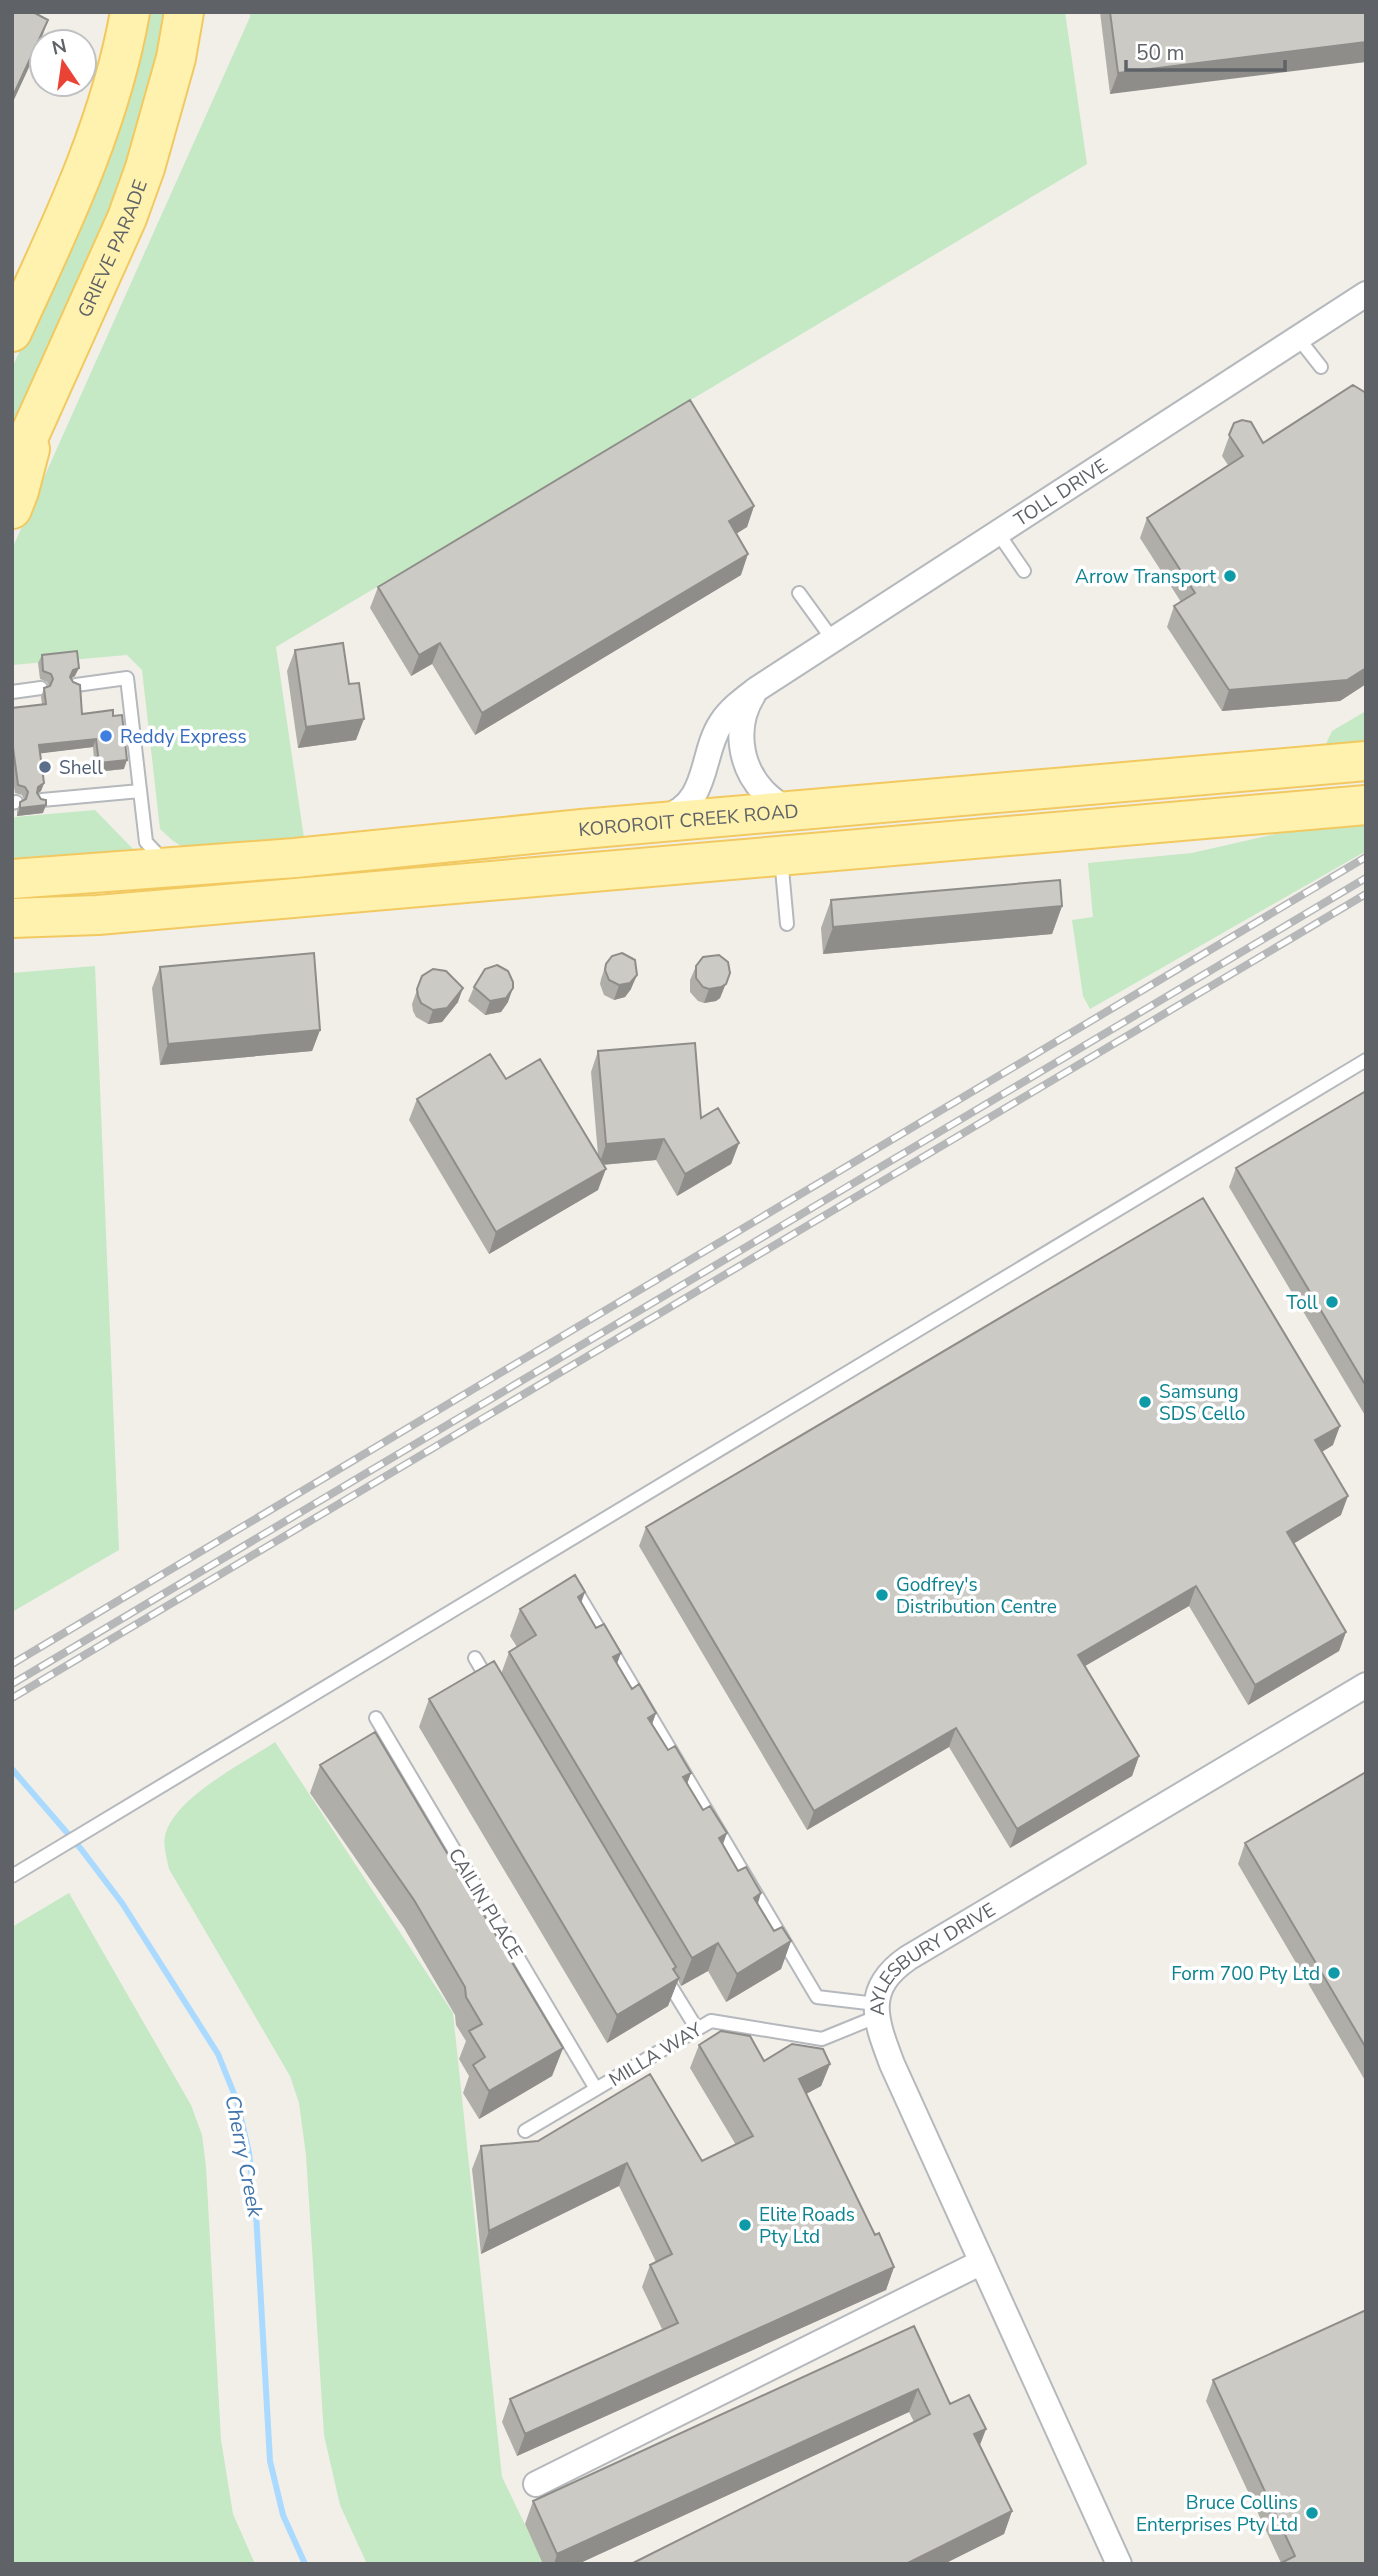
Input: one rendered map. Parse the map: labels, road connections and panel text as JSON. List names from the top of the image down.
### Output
{
  "streets": {
    "main road": ["GRIEVE PARADE", "KOROROIT CREEK ROAD"],
    "street": ["TOLL DRIVE", "AYLESBURY DRIVE"],
    "lane": ["CAILIN PLACE", "MILLA WAY"]
  },
  "crossings": [
    ["TOLL DRIVE", "KOROROIT CREEK ROAD"],
    ["CAILIN PLACE", "MILLA WAY"],
    ["AYLESBURY DRIVE", "MILLA WAY"]
  ],
  "water": ["Cherry Creek"],
  "places": [
    "Arrow Transport",
    "Reddy Express",
    "Shell",
    "Toll",
    "Samsung SDS Cello",
    "Godfrey's Distribution Centre",
    "Form 700 Pty Ltd",
    "Elite Roads Pty Ltd",
    "Bruce Collins Enterprises Pty Ltd"
  ],
  "scale_bar": "50 m",
  "north": "top"
}
